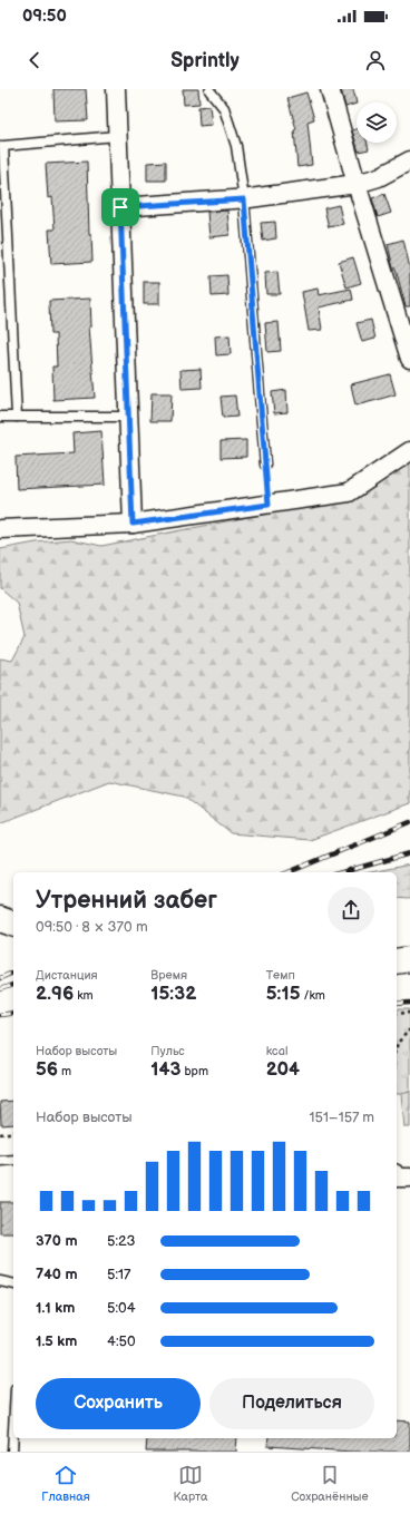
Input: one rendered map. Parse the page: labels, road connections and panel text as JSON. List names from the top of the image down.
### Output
{
  "page": {
    "status": "09:50",
    "header": "Sprintly",
    "heading": ["Утренний забег", "09:50 · 8 × 370 m"],
    "stats": [
      ["Дистанция", "2.96 km"],
      ["Время", "15:32"],
      ["Темп", "5:15 /km"],
      ["Набор высоты", "56 m"],
      ["Пульс", "143 bpm"],
      ["kcal", "204"]
    ],
    "chart": ["Набор высоты", "151–157 m"],
    "list": [
      {
        "name": "370 m",
        "note": "5:23"
      },
      {
        "name": "740 m",
        "note": "5:17"
      },
      {
        "name": "1.1 km",
        "note": "5:04"
      },
      {
        "name": "1.5 km",
        "note": "4:50"
      }
    ],
    "buttons": ["Сохранить", "Поделиться"],
    "tabs": ["Главная", "Карта", "Сохранённые"]
  }
}
